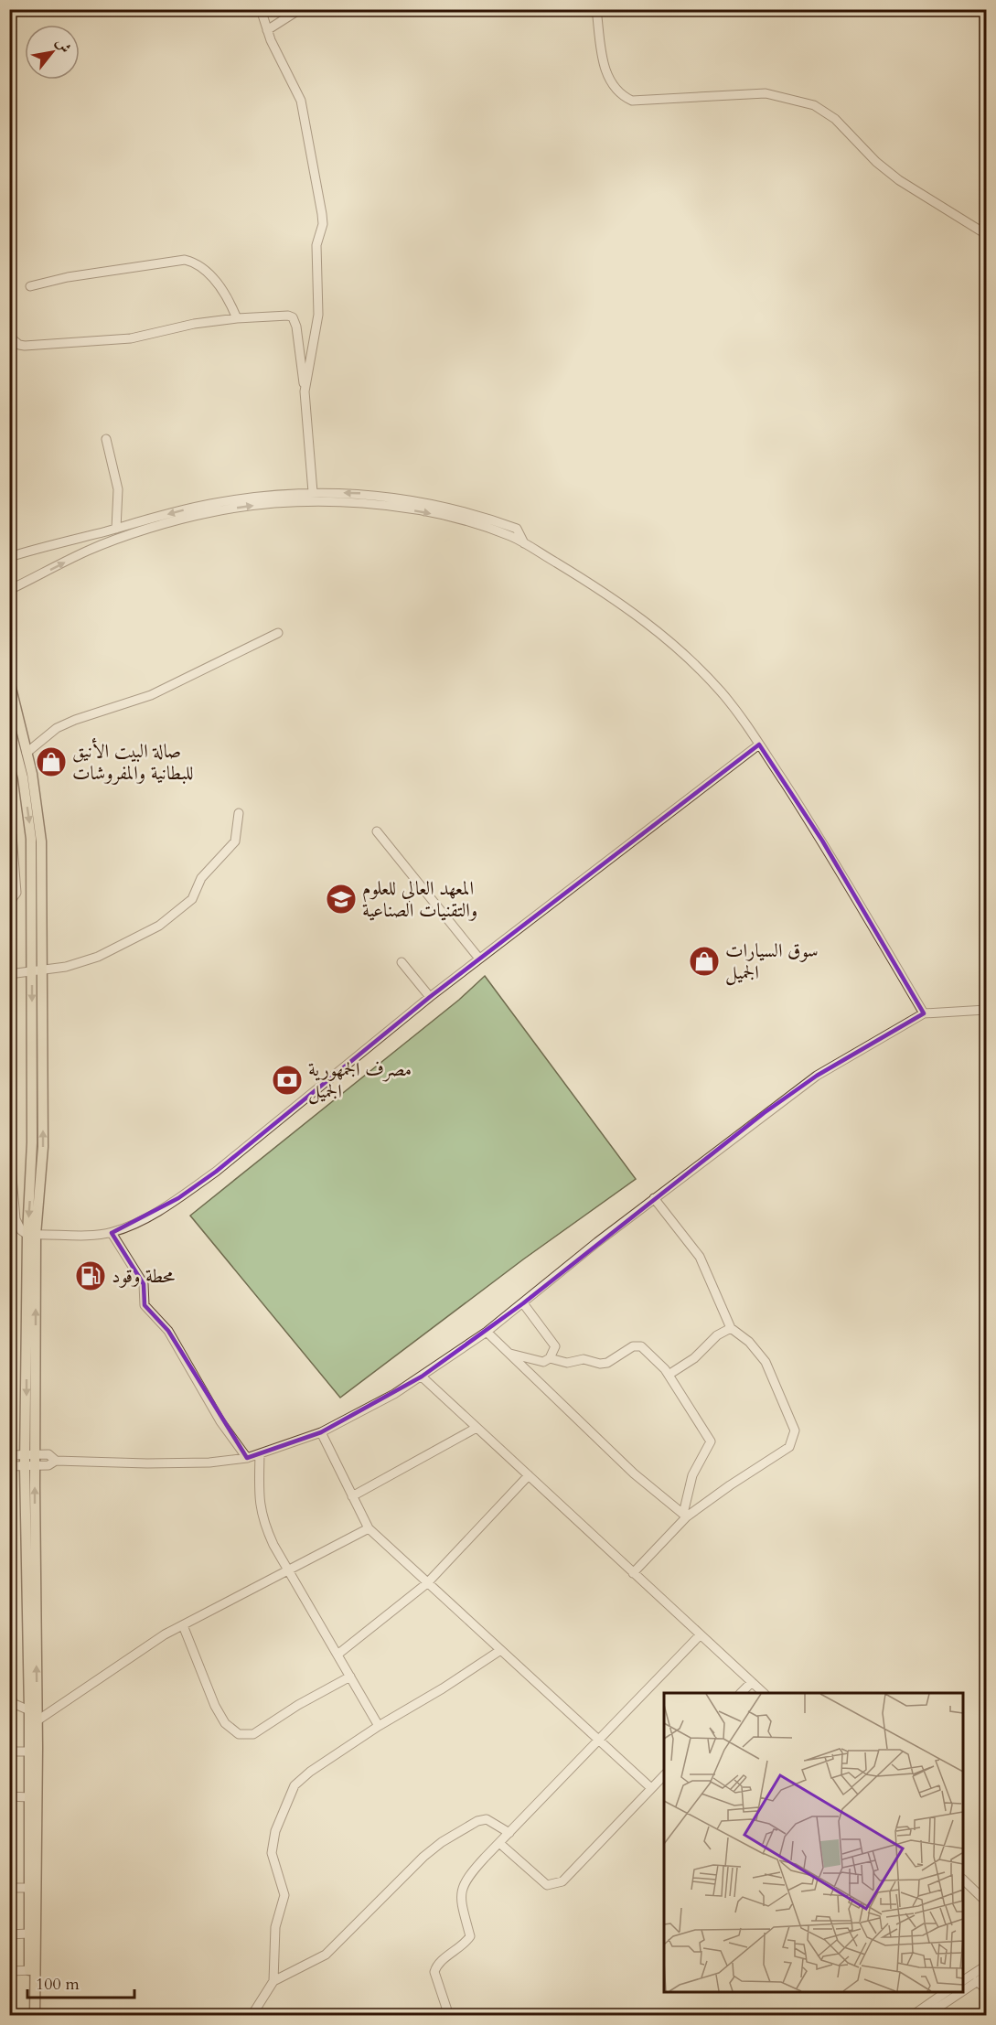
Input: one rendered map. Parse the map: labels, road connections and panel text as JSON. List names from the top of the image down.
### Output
{
  "places": {
    "shop": ["صالة البيت الأنيق للبطانية والمفروشات", "سوق السيارات الجميل"],
    "school or university": ["المعهد العالي للعلوم والتقنيات الصناعية"],
    "bank": ["مصرف الجمهورية الجميل"],
    "fuel station": ["محطة وقود"]
  },
  "scale_bar": "100 m",
  "north": "top right"
}
